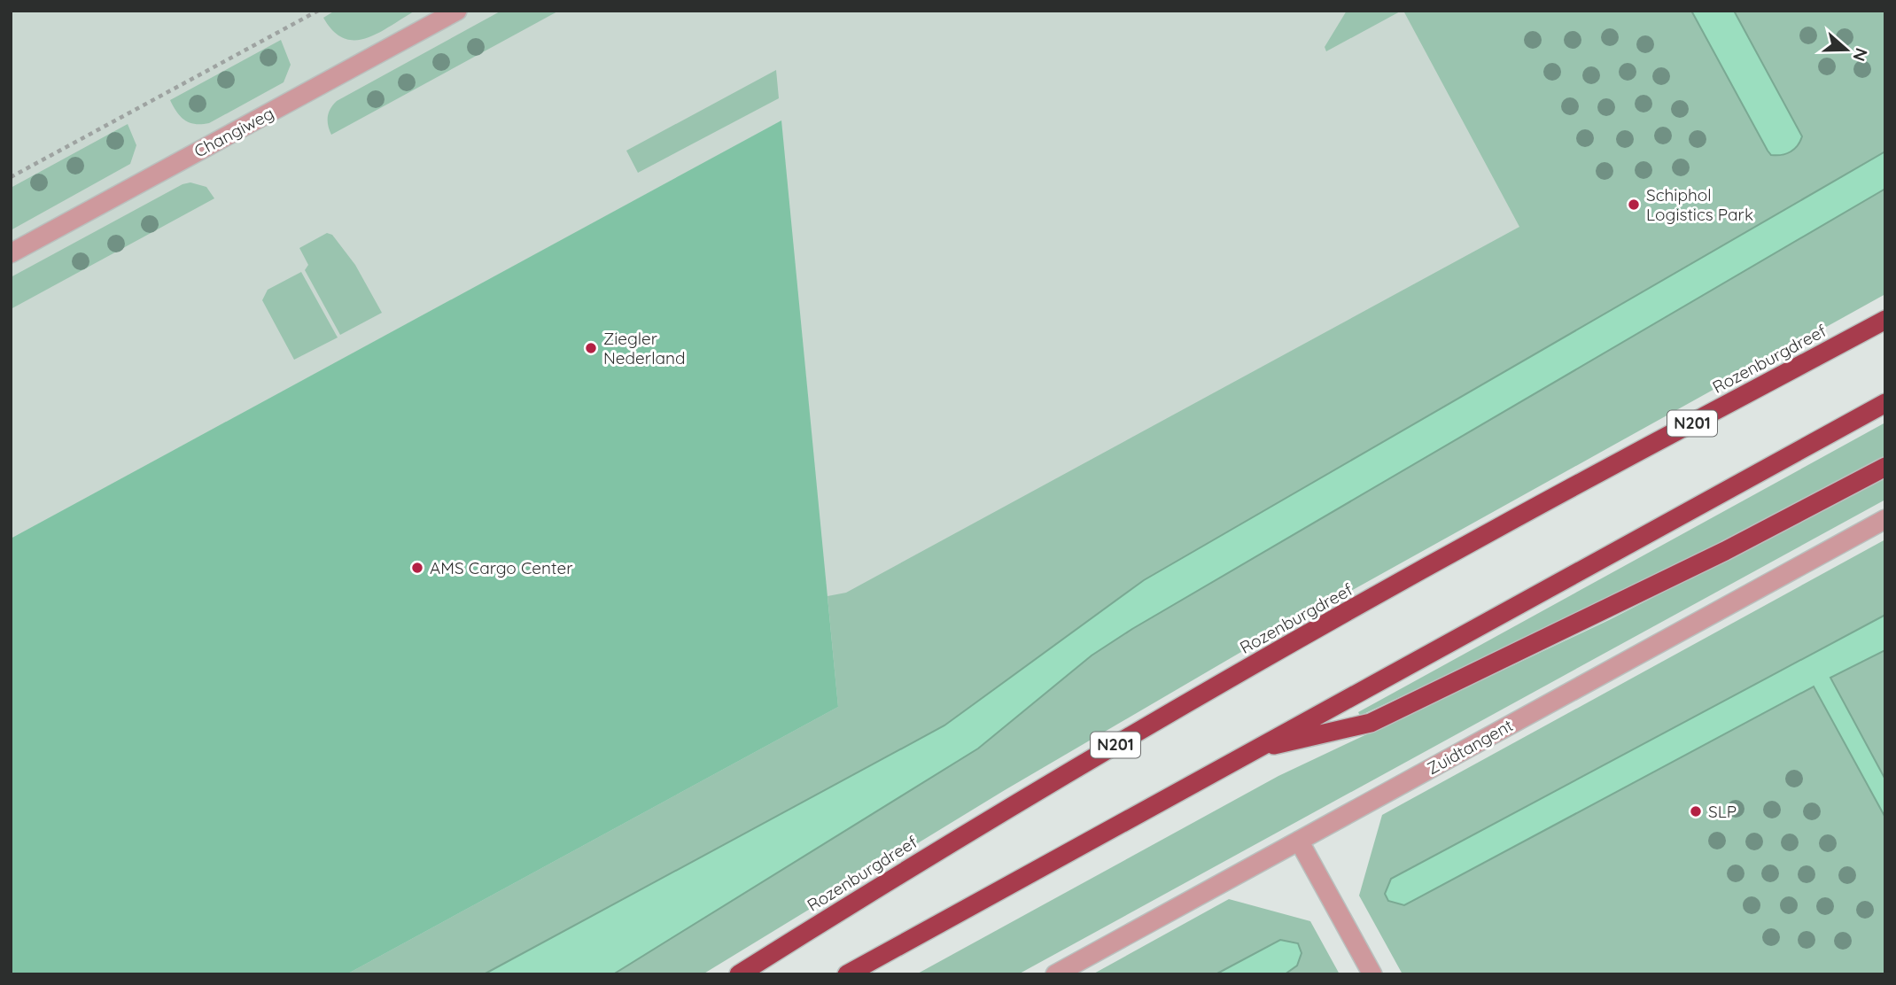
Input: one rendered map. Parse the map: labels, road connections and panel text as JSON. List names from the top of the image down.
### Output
{
  "streets": {
    "highway": ["Rozenburgdreef", "N201"],
    "street": ["Changiweg", "Zuidtangent"]
  },
  "places": [
    "Schiphol Logistics Park",
    "Ziegler Nederland",
    "AMS Cargo Center",
    "SLP"
  ],
  "north": "right"
}
